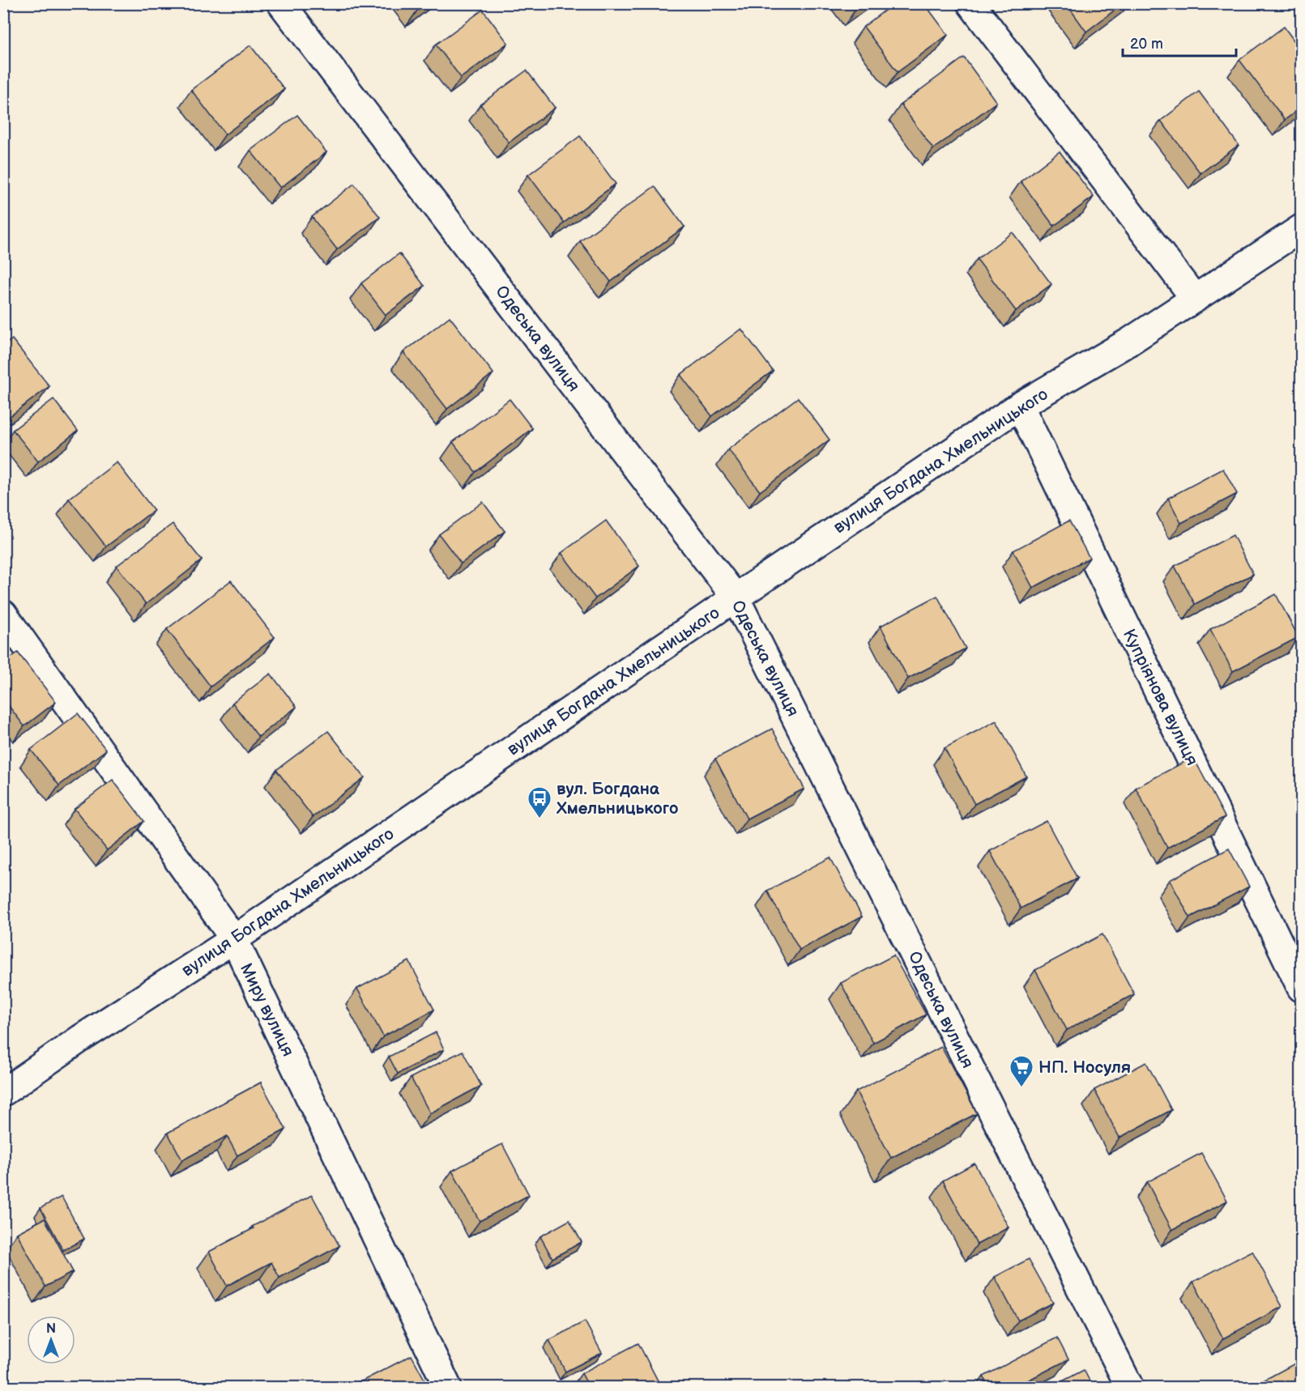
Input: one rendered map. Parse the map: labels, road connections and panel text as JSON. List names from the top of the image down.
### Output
{
  "streets": {
    "street": [
      "Одеська вулиця",
      "вулиця Богдана Хмельницького",
      "Купріянова вулиця",
      "Миру вулиця"
    ]
  },
  "crossings": [
    ["Одеська вулиця", "вулиця Богдана Хмельницького"],
    ["вулиця Богдана Хмельницького", "Купріянова вулиця"],
    ["вулиця Богдана Хмельницького", "Миру вулиця"]
  ],
  "places": {
    "bus stop": ["вул. Богдана Хмельницького"],
    "supermarket": ["НП. Носуля"]
  },
  "scale_bar": "20 m",
  "north": "top"
}
